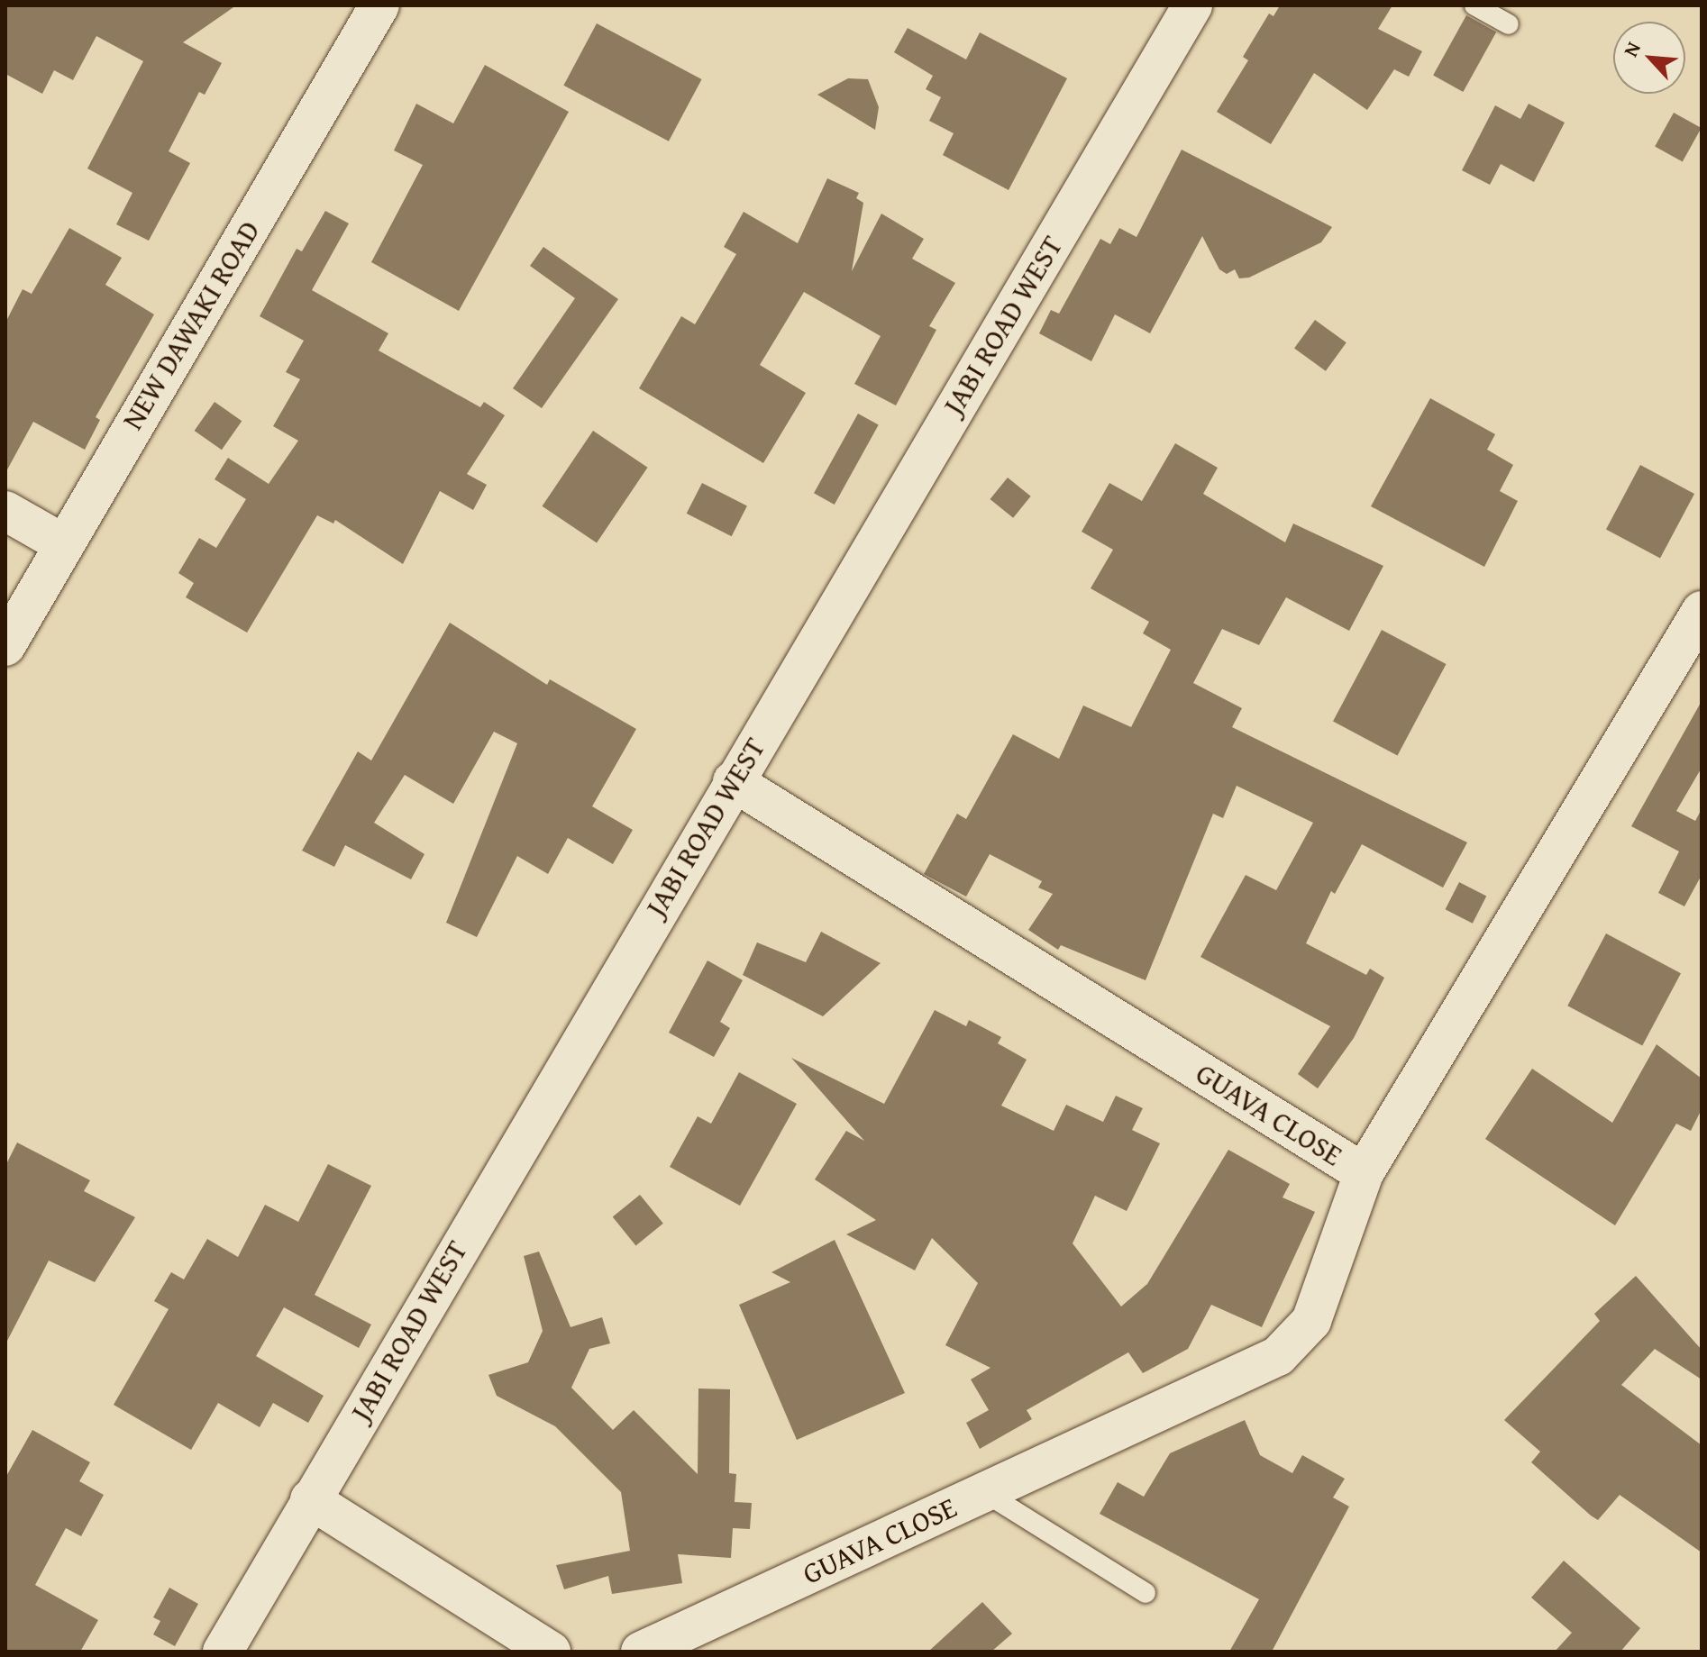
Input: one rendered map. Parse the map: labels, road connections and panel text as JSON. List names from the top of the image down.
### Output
{
  "streets": {
    "street": ["NEW DAWAKI ROAD", "JABI ROAD WEST", "GUAVA CLOSE"]
  },
  "crossings": [
    ["JABI ROAD WEST", "GUAVA CLOSE"]
  ],
  "north": "top left"
}
